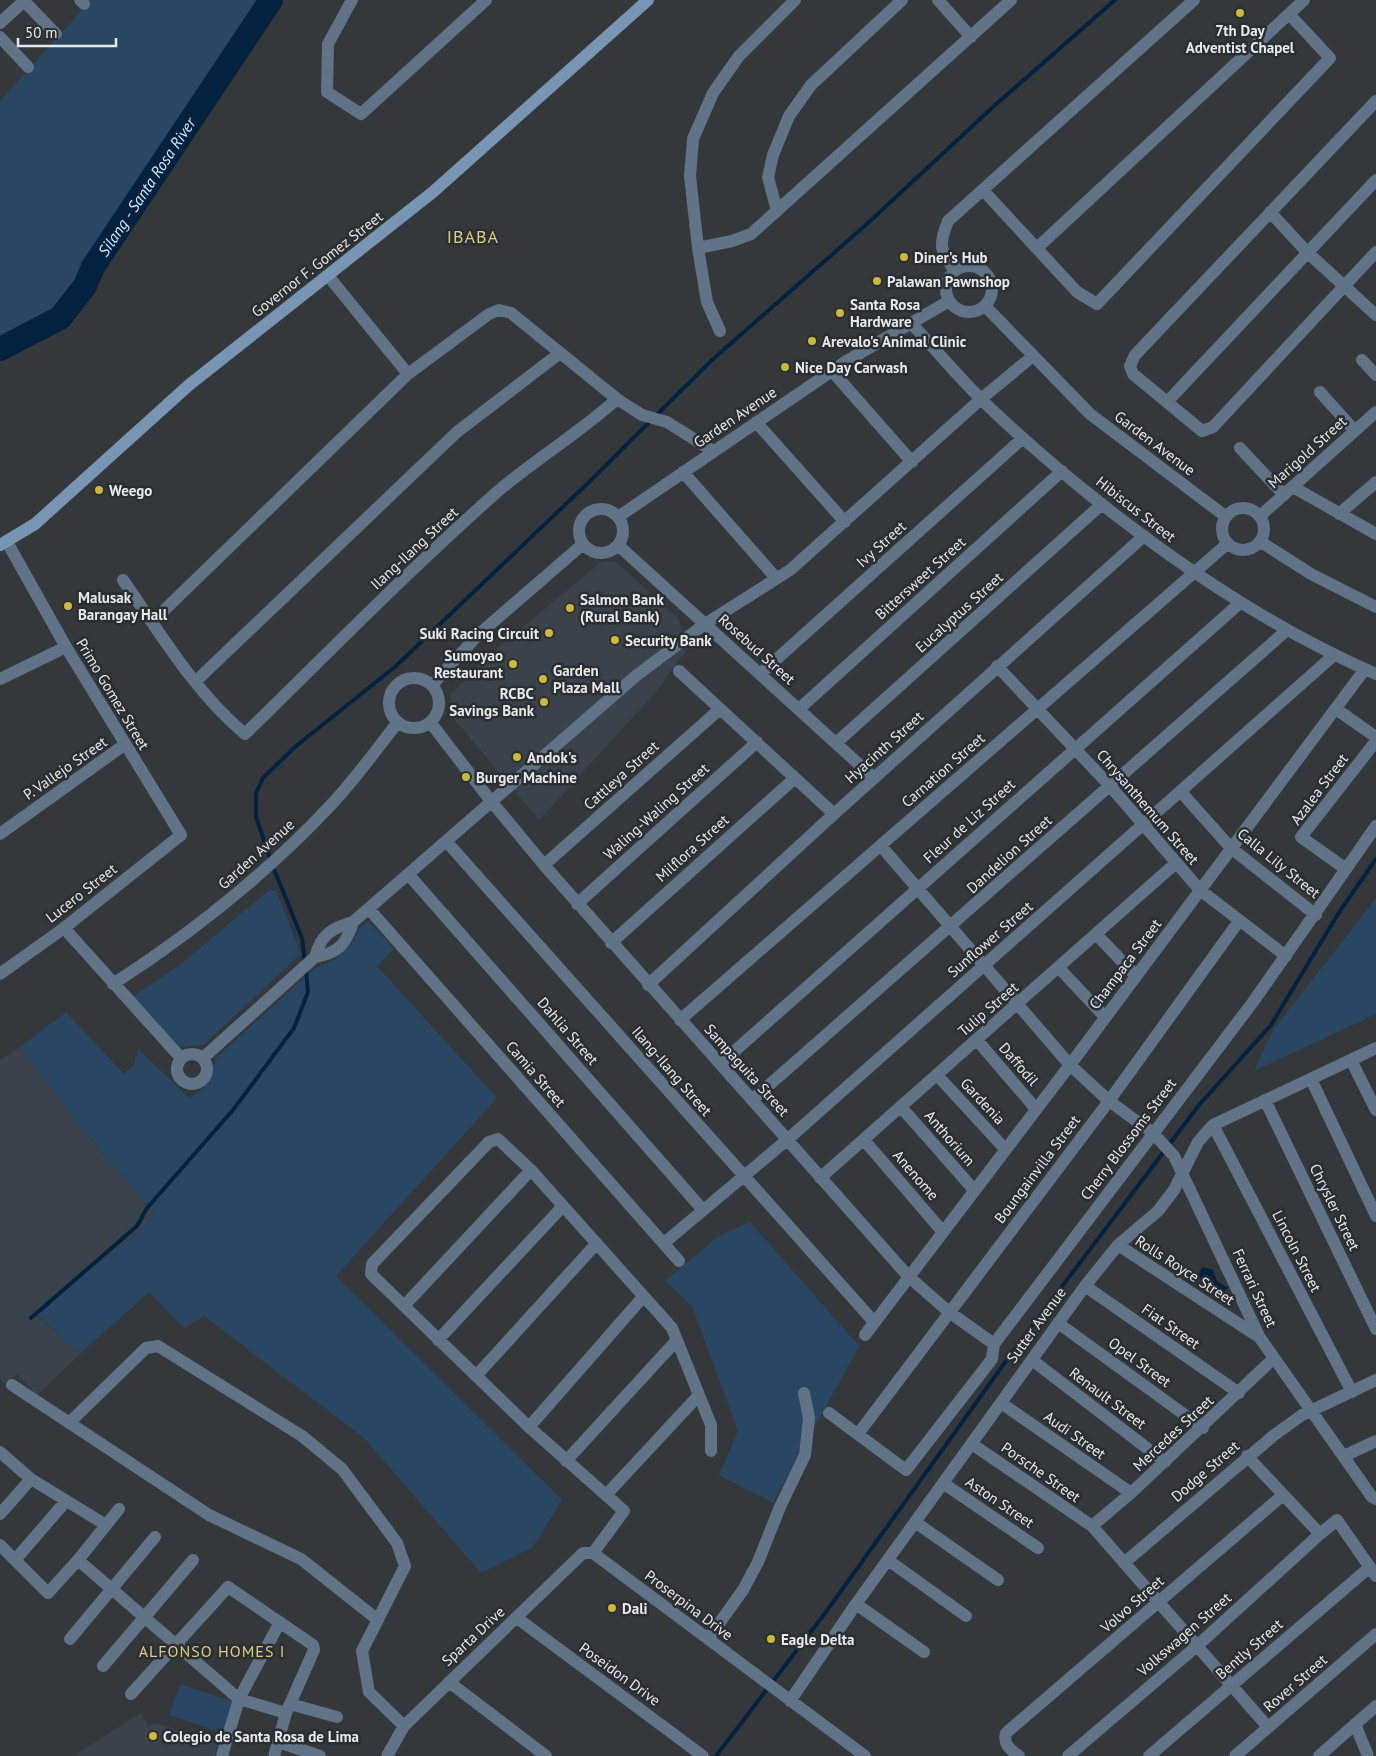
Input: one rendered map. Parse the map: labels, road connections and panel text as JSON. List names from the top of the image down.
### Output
{
  "streets": {
    "street": [
      "Governor F. Gomez Street",
      "Garden Avenue",
      "Marigold Street",
      "Hibiscus Street",
      "Ivy Street",
      "Ilang-Ilang Street",
      "Bittersweet Street",
      "Eucalyptus Street",
      "Rosebud Street",
      "Primo Gomez Street",
      "Hyacinth Street",
      "P. Vallejo Street",
      "Carnation Street",
      "Cattleya Street",
      "Azalea Street",
      "Chrysanthemum Street",
      "Waling-Waling Street",
      "Fleur de Liz Street",
      "Milflora Street",
      "Dandelion Street",
      "Calla Lily Street",
      "Lucero Street",
      "Sunflower Street",
      "Champaca Street",
      "Tulip Street",
      "Dahlia Street",
      "Daffodil",
      "Sampaguita Street",
      "Camia Street",
      "Gardenia",
      "Anthorium",
      "Cherry Blossoms Street",
      "Boungainvilla Street",
      "Anenome",
      "Chrysler Street",
      "Lincoln Street",
      "Rolls Royce Street",
      "Ferrari Street",
      "Sutter Avenue",
      "Fiat Street",
      "Opel Street",
      "Renault Street",
      "Mercedes Street",
      "Audi Street",
      "Dodge Street",
      "Porsche Street",
      "Aston Street",
      "Volvo Street",
      "Proserpina Drive",
      "Volkswagen Street",
      "Sparta Drive",
      "Bently Street",
      "Poseidon Drive",
      "Rover Street"
    ]
  },
  "crossings": [
    ["Governor F. Gomez Street", "Primo Gomez Street"],
    ["Garden Avenue", "Marigold Street"],
    ["Garden Avenue", "Hibiscus Street"],
    ["Garden Avenue", "Rosebud Street"],
    ["Garden Avenue", "Carnation Street"],
    ["Garden Avenue", "Sampaguita Street"],
    ["Marigold Street", "Carnation Street"],
    ["Hibiscus Street", "Ivy Street"],
    ["Hibiscus Street", "Bittersweet Street"],
    ["Hibiscus Street", "Eucalyptus Street"],
    ["Hibiscus Street", "Hyacinth Street"],
    ["Hibiscus Street", "Carnation Street"],
    ["Hibiscus Street", "Fleur de Liz Street"],
    ["Hibiscus Street", "Dandelion Street"],
    ["Hibiscus Street", "Sunflower Street"],
    ["Hibiscus Street", "Champaca Street"],
    ["Ivy Street", "Rosebud Street"],
    ["Ilang-Ilang Street", "Sunflower Street"],
    ["Ilang-Ilang Street", "Champaca Street"],
    ["Bittersweet Street", "Rosebud Street"],
    ["Eucalyptus Street", "Rosebud Street"],
    ["Rosebud Street", "Hyacinth Street"],
    ["Primo Gomez Street", "P. Vallejo Street"],
    ["Primo Gomez Street", "Lucero Street"],
    ["Hyacinth Street", "Chrysanthemum Street"],
    ["Hyacinth Street", "Sampaguita Street"],
    ["Carnation Street", "Chrysanthemum Street"],
    ["Carnation Street", "Sampaguita Street"],
    ["Carnation Street", "Ferrari Street"],
    ["Cattleya Street", "Sampaguita Street"],
    ["Azalea Street", "Cherry Blossoms Street"],
    ["Chrysanthemum Street", "Fleur de Liz Street"],
    ["Chrysanthemum Street", "Dandelion Street"],
    ["Chrysanthemum Street", "Sunflower Street"],
    ["Chrysanthemum Street", "Champaca Street"],
    ["Chrysanthemum Street", "Tulip Street"],
    ["Chrysanthemum Street", "Cherry Blossoms Street"],
    ["Chrysanthemum Street", "Boungainvilla Street"],
    ["Waling-Waling Street", "Sampaguita Street"],
    ["Fleur de Liz Street", "Sampaguita Street"],
    ["Fleur de Liz Street", "Ferrari Street"],
    ["Milflora Street", "Sampaguita Street"],
    ["Dandelion Street", "Sampaguita Street"],
    ["Dandelion Street", "Ferrari Street"],
    ["Calla Lily Street", "Sunflower Street"],
    ["Calla Lily Street", "Champaca Street"],
    ["Calla Lily Street", "Cherry Blossoms Street"],
    ["Sunflower Street", "Dahlia Street"],
    ["Sunflower Street", "Sampaguita Street"],
    ["Sunflower Street", "Camia Street"],
    ["Sunflower Street", "Ferrari Street"],
    ["Champaca Street", "Daffodil"],
    ["Champaca Street", "Sampaguita Street"],
    ["Champaca Street", "Gardenia"],
    ["Champaca Street", "Anthorium"],
    ["Champaca Street", "Anenome"],
    ["Champaca Street", "Ferrari Street"],
    ["Tulip Street", "Daffodil"],
    ["Tulip Street", "Sampaguita Street"],
    ["Tulip Street", "Gardenia"],
    ["Tulip Street", "Anthorium"],
    ["Tulip Street", "Anenome"],
    ["Tulip Street", "Ferrari Street"],
    ["Sampaguita Street", "Cherry Blossoms Street"],
    ["Sampaguita Street", "Boungainvilla Street"],
    ["Cherry Blossoms Street", "Boungainvilla Street"],
    ["Cherry Blossoms Street", "Ferrari Street"],
    ["Boungainvilla Street", "Ferrari Street"],
    ["Chrysler Street", "Sutter Avenue"],
    ["Lincoln Street", "Sutter Avenue"],
    ["Lincoln Street", "Dodge Street"],
    ["Rolls Royce Street", "Ferrari Street"],
    ["Rolls Royce Street", "Sutter Avenue"],
    ["Ferrari Street", "Sutter Avenue"],
    ["Ferrari Street", "Mercedes Street"],
    ["Ferrari Street", "Dodge Street"],
    ["Sutter Avenue", "Fiat Street"],
    ["Sutter Avenue", "Opel Street"],
    ["Sutter Avenue", "Renault Street"],
    ["Sutter Avenue", "Audi Street"],
    ["Sutter Avenue", "Porsche Street"],
    ["Sutter Avenue", "Aston Street"],
    ["Sutter Avenue", "Proserpina Drive"],
    ["Fiat Street", "Mercedes Street"],
    ["Opel Street", "Mercedes Street"],
    ["Renault Street", "Mercedes Street"],
    ["Mercedes Street", "Audi Street"],
    ["Mercedes Street", "Porsche Street"],
    ["Dodge Street", "Porsche Street"],
    ["Porsche Street", "Volvo Street"],
    ["Porsche Street", "Volkswagen Street"],
    ["Porsche Street", "Bently Street"],
    ["Porsche Street", "Rover Street"],
    ["Proserpina Drive", "Sparta Drive"],
    ["Volkswagen Street", "Bently Street"],
    ["Sparta Drive", "Poseidon Drive"]
  ],
  "districts": ["IBABA", "ALFONSO HOMES I"],
  "water": ["Silang - Santa Rosa River"],
  "places": [
    "7th Day Adventist Chapel",
    "Diner's Hub",
    "Palawan Pawnshop",
    "Santa Rosa Hardware",
    "Arevalo's Animal Clinic",
    "Nice Day Carwash",
    "Weego",
    "Malusak Barangay Hall",
    "Salmon Bank (Rural Bank)",
    "Suki Racing Circuit",
    "Security Bank",
    "Sumoyao Restaurant",
    "Garden Plaza Mall",
    "RCBC Savings Bank",
    "Andok's",
    "Burger Machine",
    "Dali",
    "Eagle Delta",
    "Colegio de Santa Rosa de Lima"
  ],
  "scale_bar": "50 m"
}
